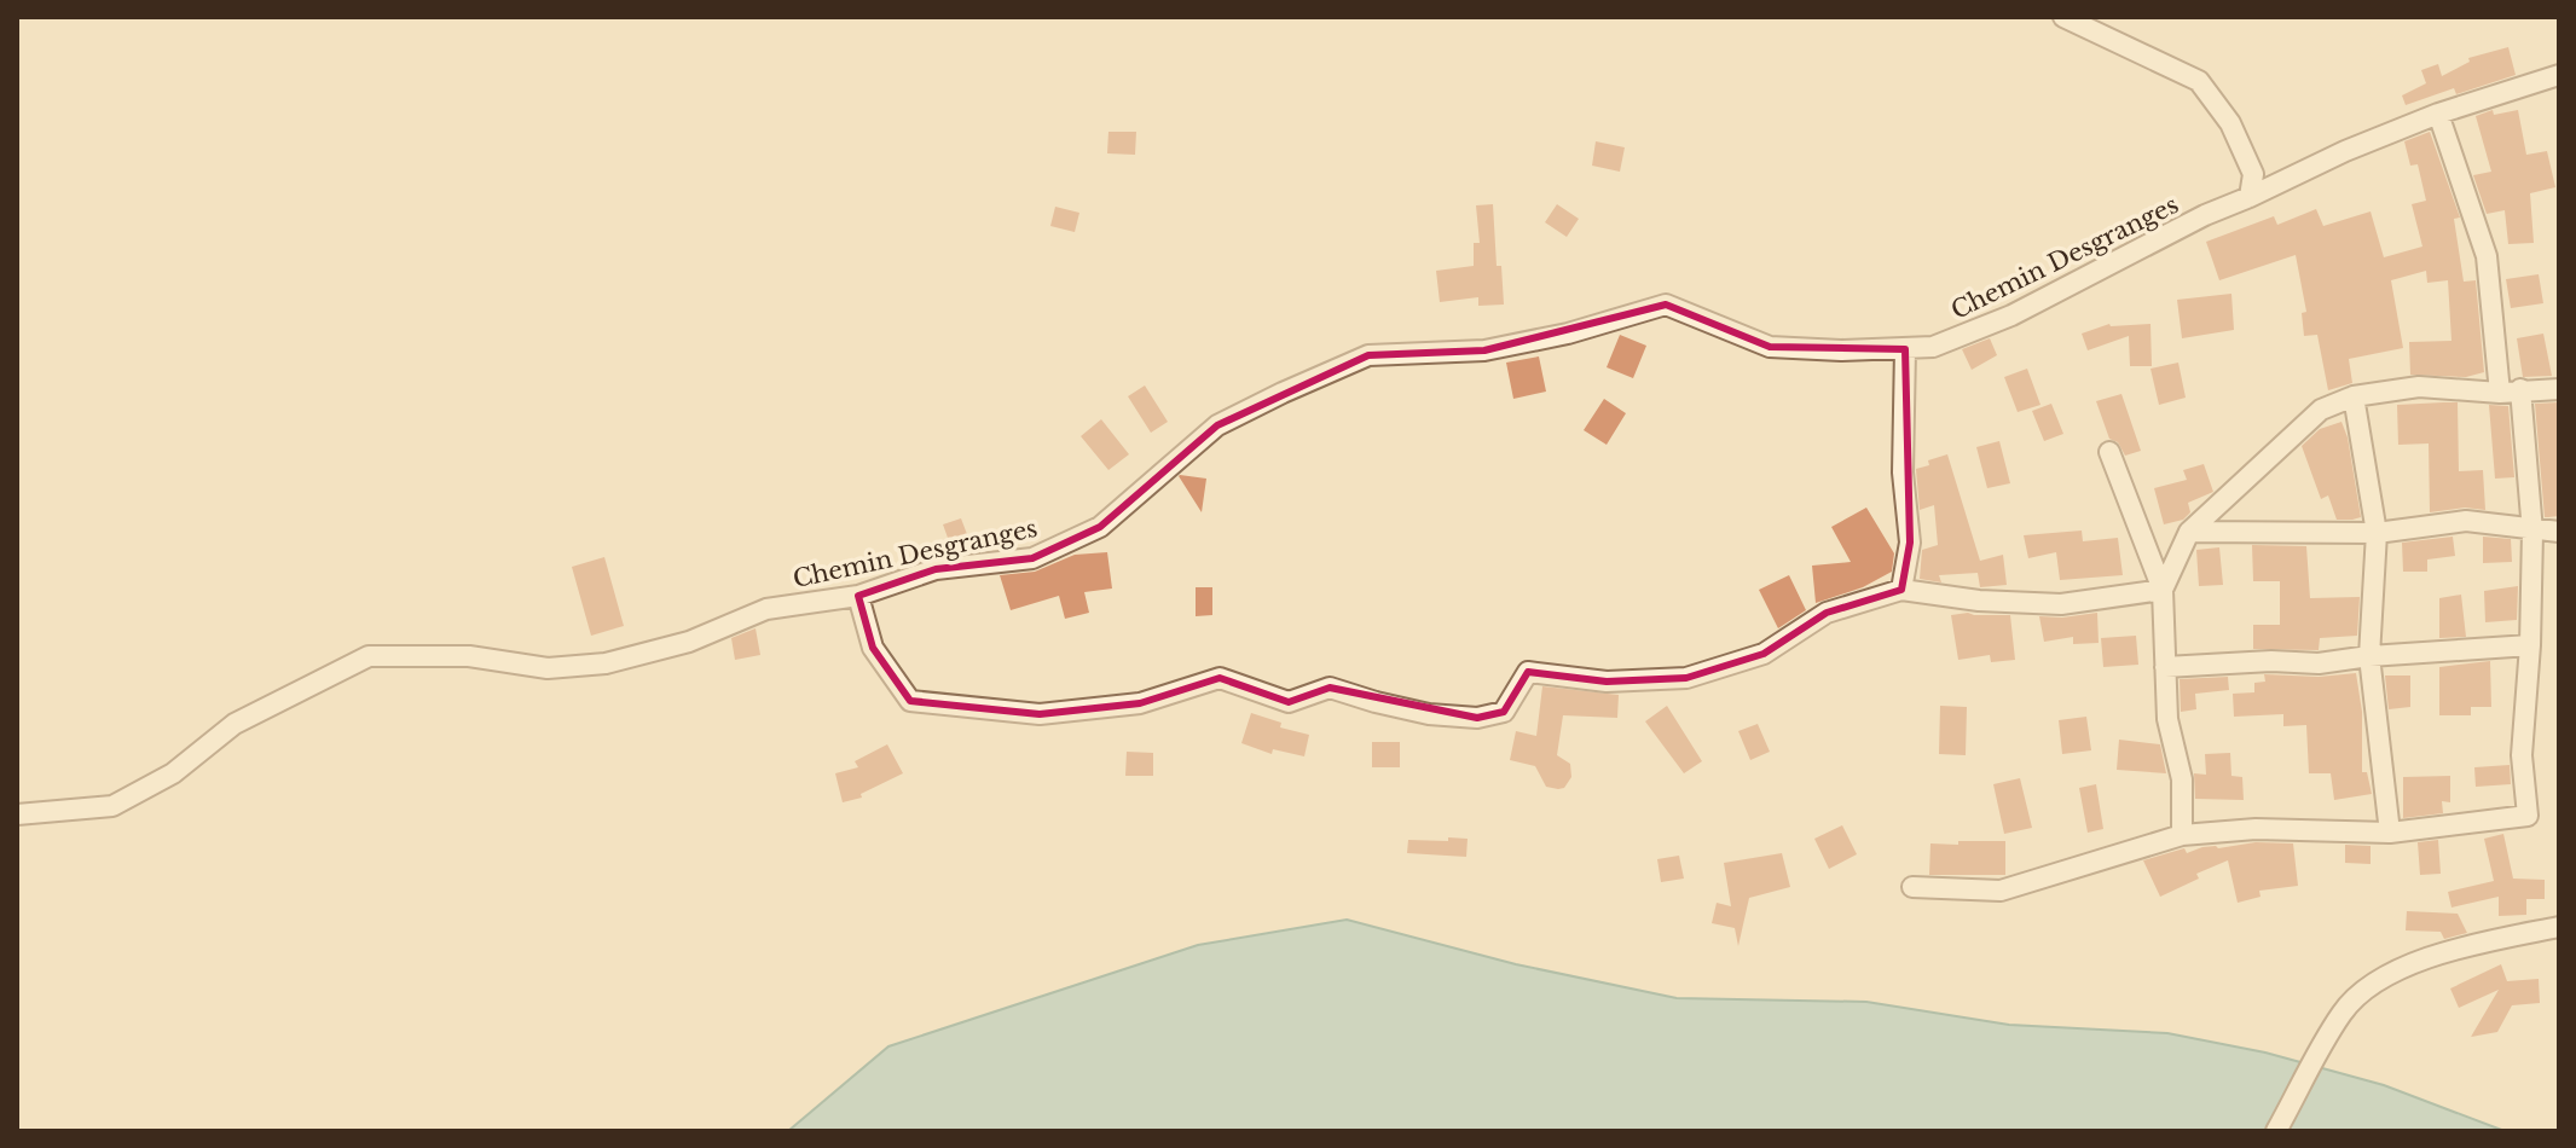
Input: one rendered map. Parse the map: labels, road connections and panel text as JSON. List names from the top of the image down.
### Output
{
  "streets": {
    "street": ["Chemin Desgranges"]
  }
}
